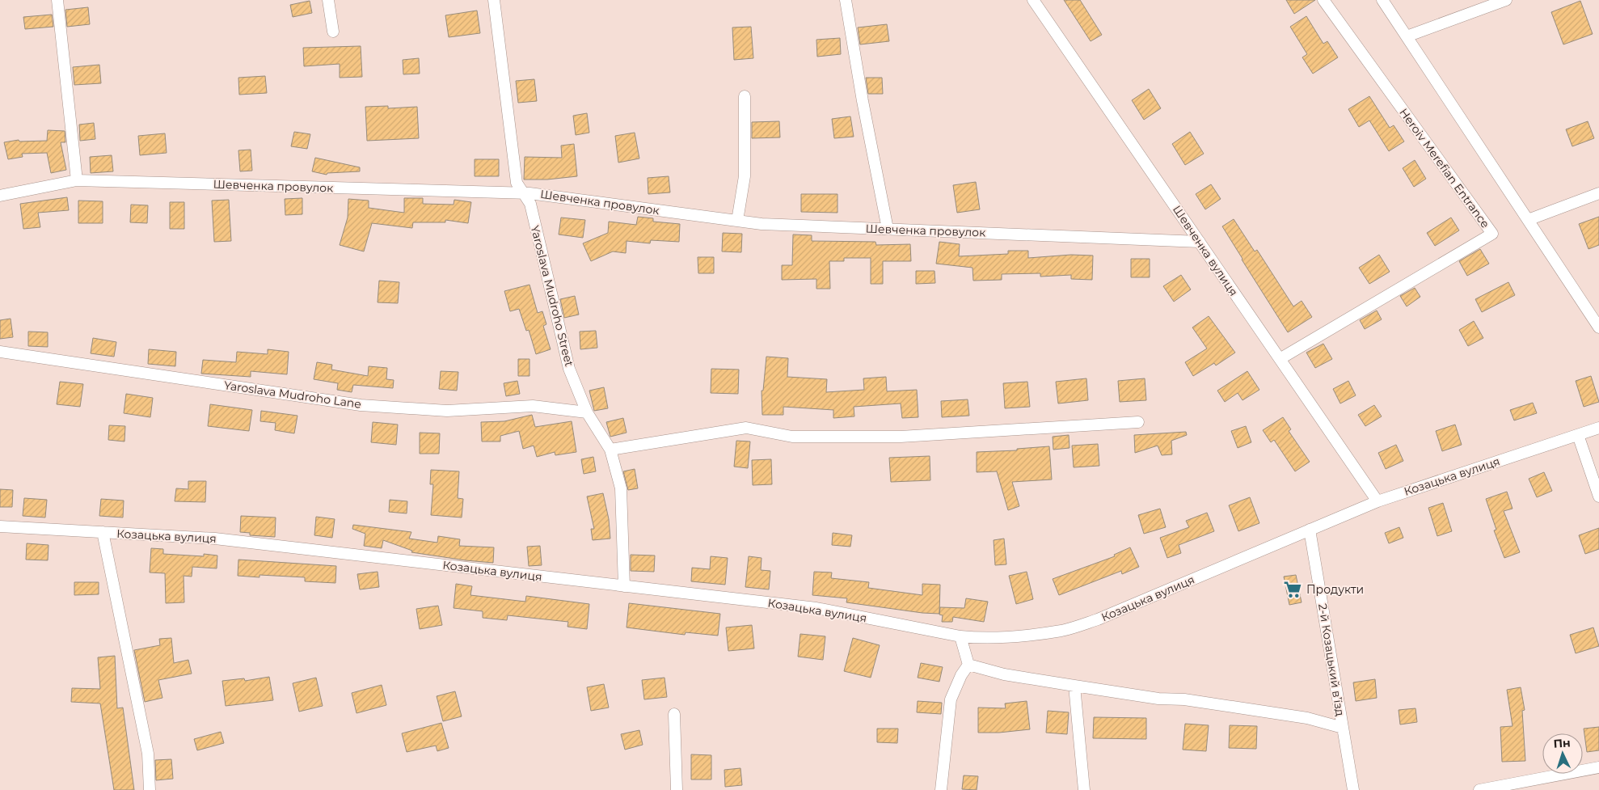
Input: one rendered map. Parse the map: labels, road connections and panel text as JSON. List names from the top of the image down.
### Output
{
  "streets": {
    "street": [
      "Heroiv Merefian Entrance",
      "Шевченка провулок",
      "Шевченка вулиця",
      "Yaroslava Mudroho Street",
      "Yaroslava Mudroho Lane",
      "Козацька вулиця",
      "2-й Козацький в’їзд"
    ]
  },
  "crossings": [
    ["Heroiv Merefian Entrance", "Шевченка вулиця"],
    ["Шевченка провулок", "Шевченка вулиця"],
    ["Шевченка провулок", "Yaroslava Mudroho Street"],
    ["Шевченка вулиця", "Козацька вулиця"],
    ["Yaroslava Mudroho Street", "Yaroslava Mudroho Lane"],
    ["Yaroslava Mudroho Street", "Козацька вулиця"],
    ["Козацька вулиця", "2-й Козацький в’їзд"]
  ],
  "places": {
    "supermarket": ["Продукти"]
  },
  "north": "top"
}
